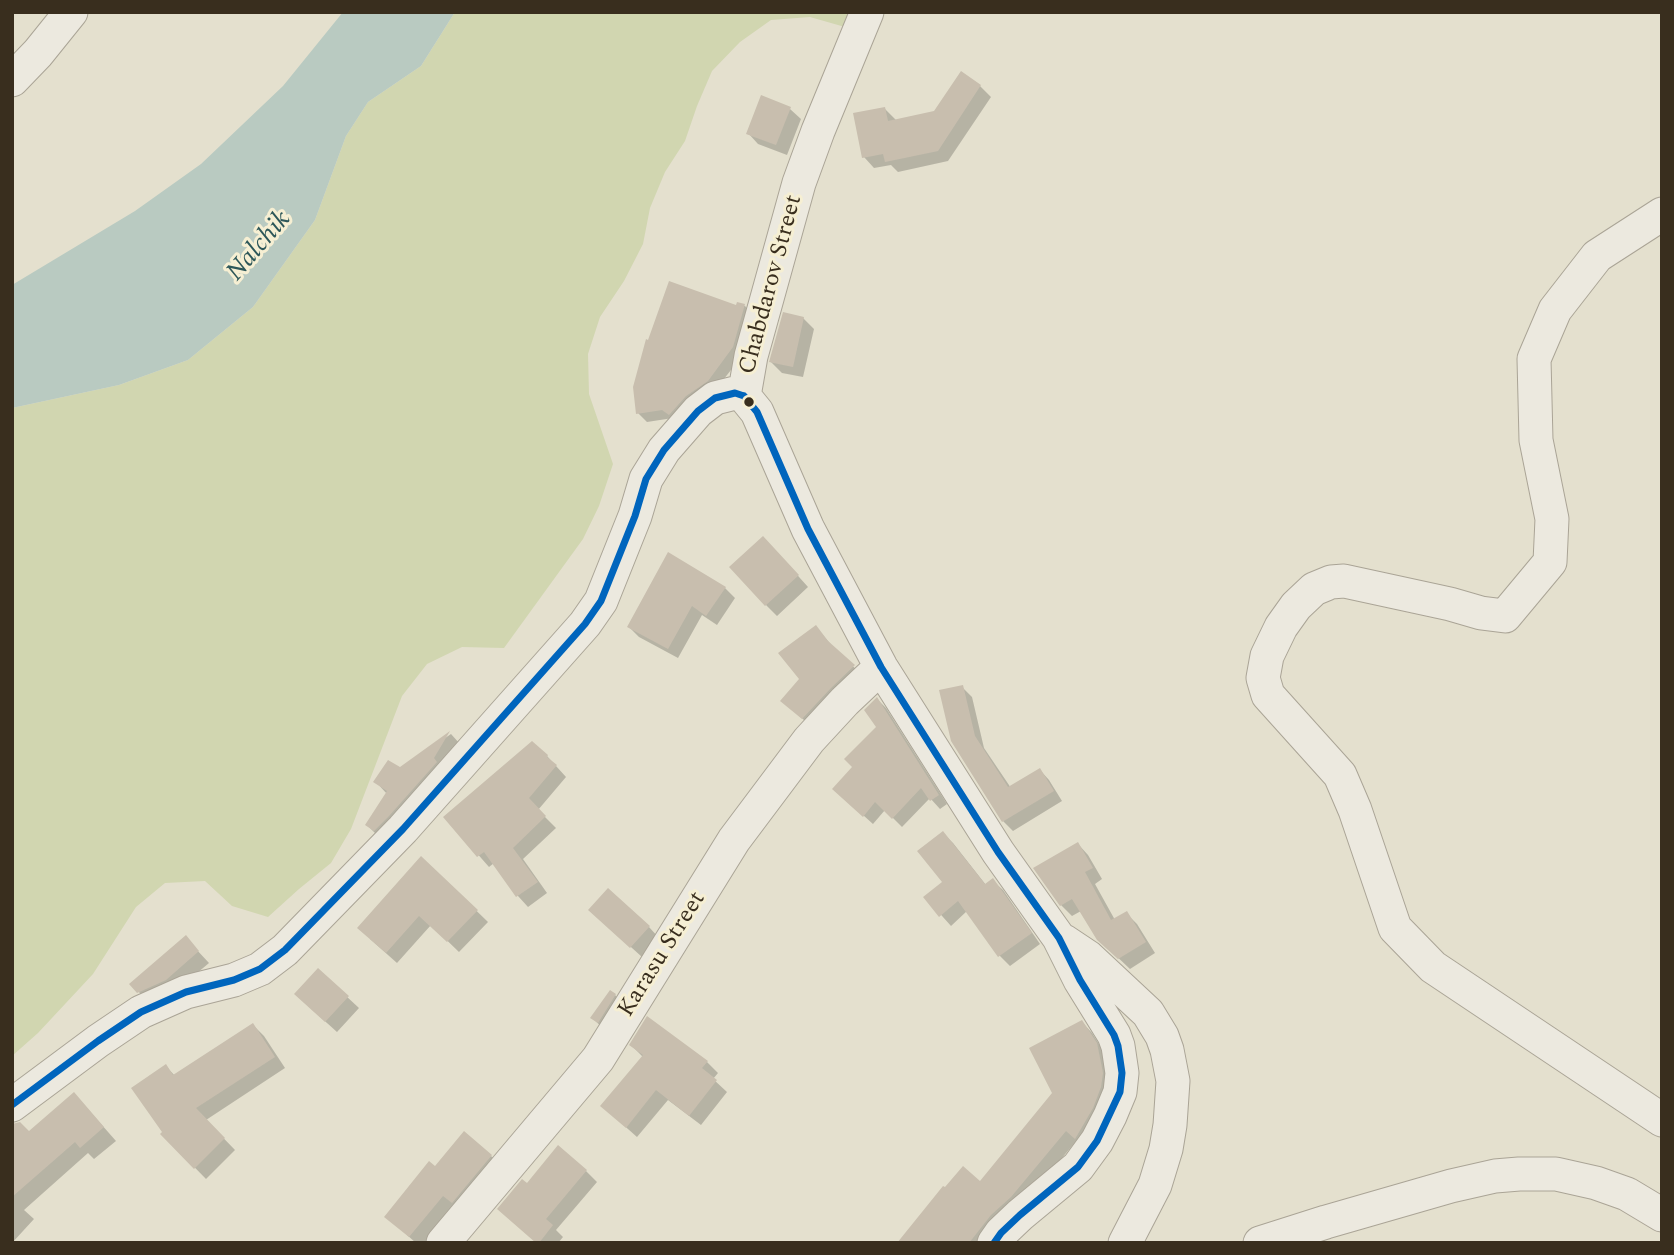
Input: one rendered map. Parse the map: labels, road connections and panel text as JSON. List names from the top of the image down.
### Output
{
  "streets": {
    "street": ["Chabdarov Street", "Karasu Street"]
  },
  "water": ["Nalchik"]
}
